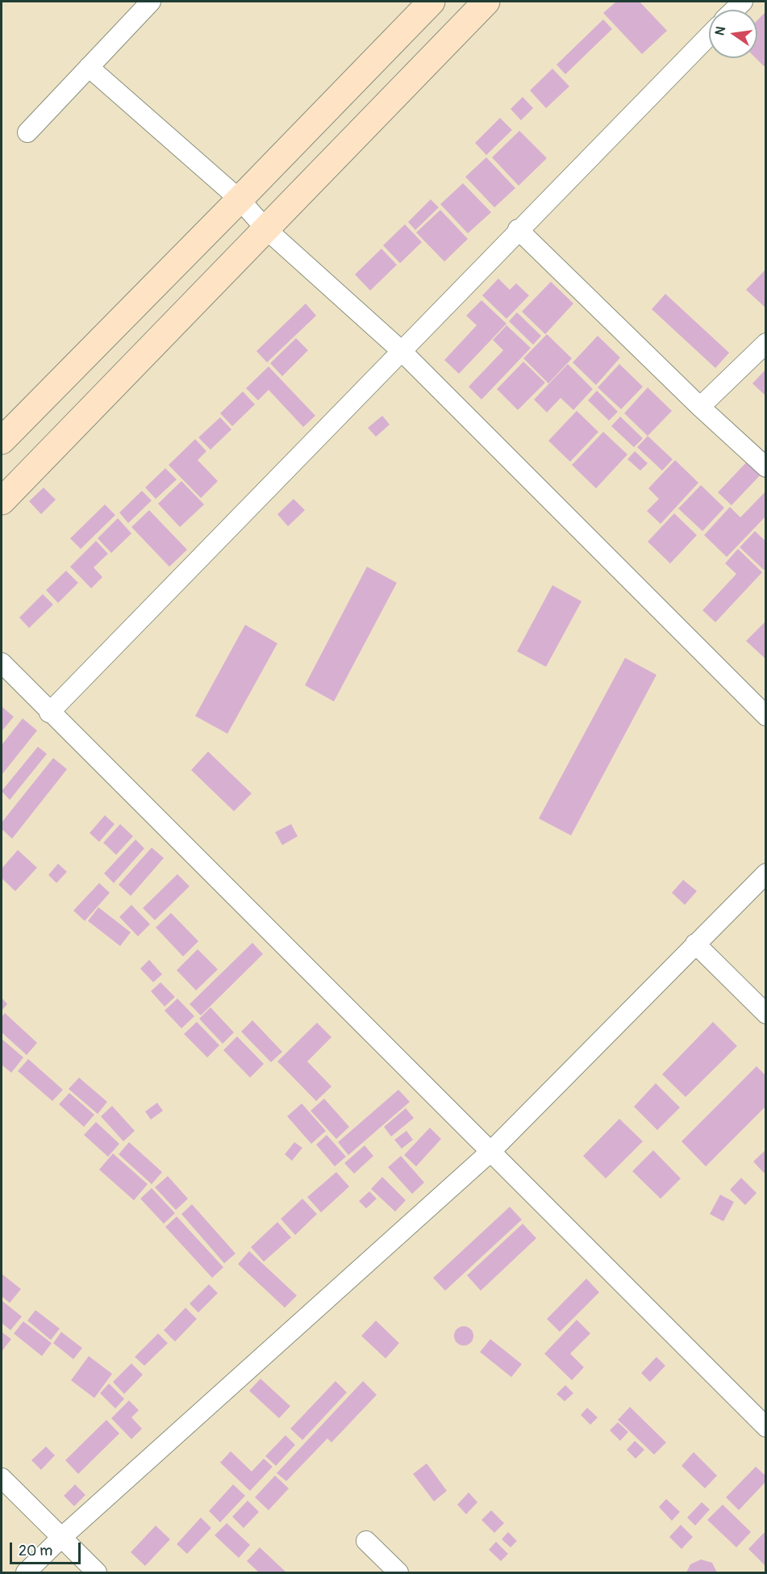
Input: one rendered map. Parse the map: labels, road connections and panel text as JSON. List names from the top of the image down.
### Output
{
  "scale_bar": "20 m",
  "north": "left"
}
